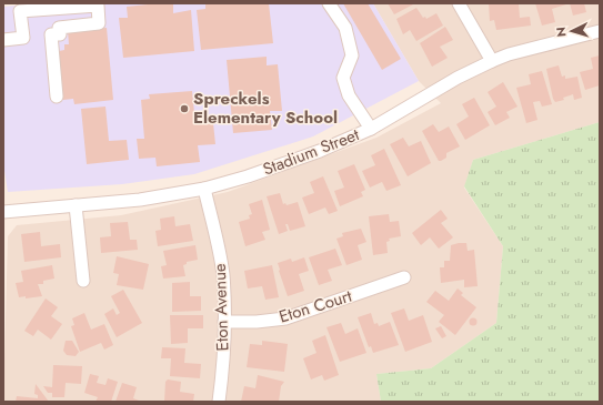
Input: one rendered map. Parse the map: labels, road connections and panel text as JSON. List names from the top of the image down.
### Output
{
  "streets": {
    "street": ["Stadium Street", "Eton Court", "Eton Avenue"]
  },
  "crossings": [
    ["Stadium Street", "Eton Avenue"],
    ["Eton Court", "Eton Avenue"]
  ],
  "places": ["Spreckels Elementary School"],
  "north": "left"
}
